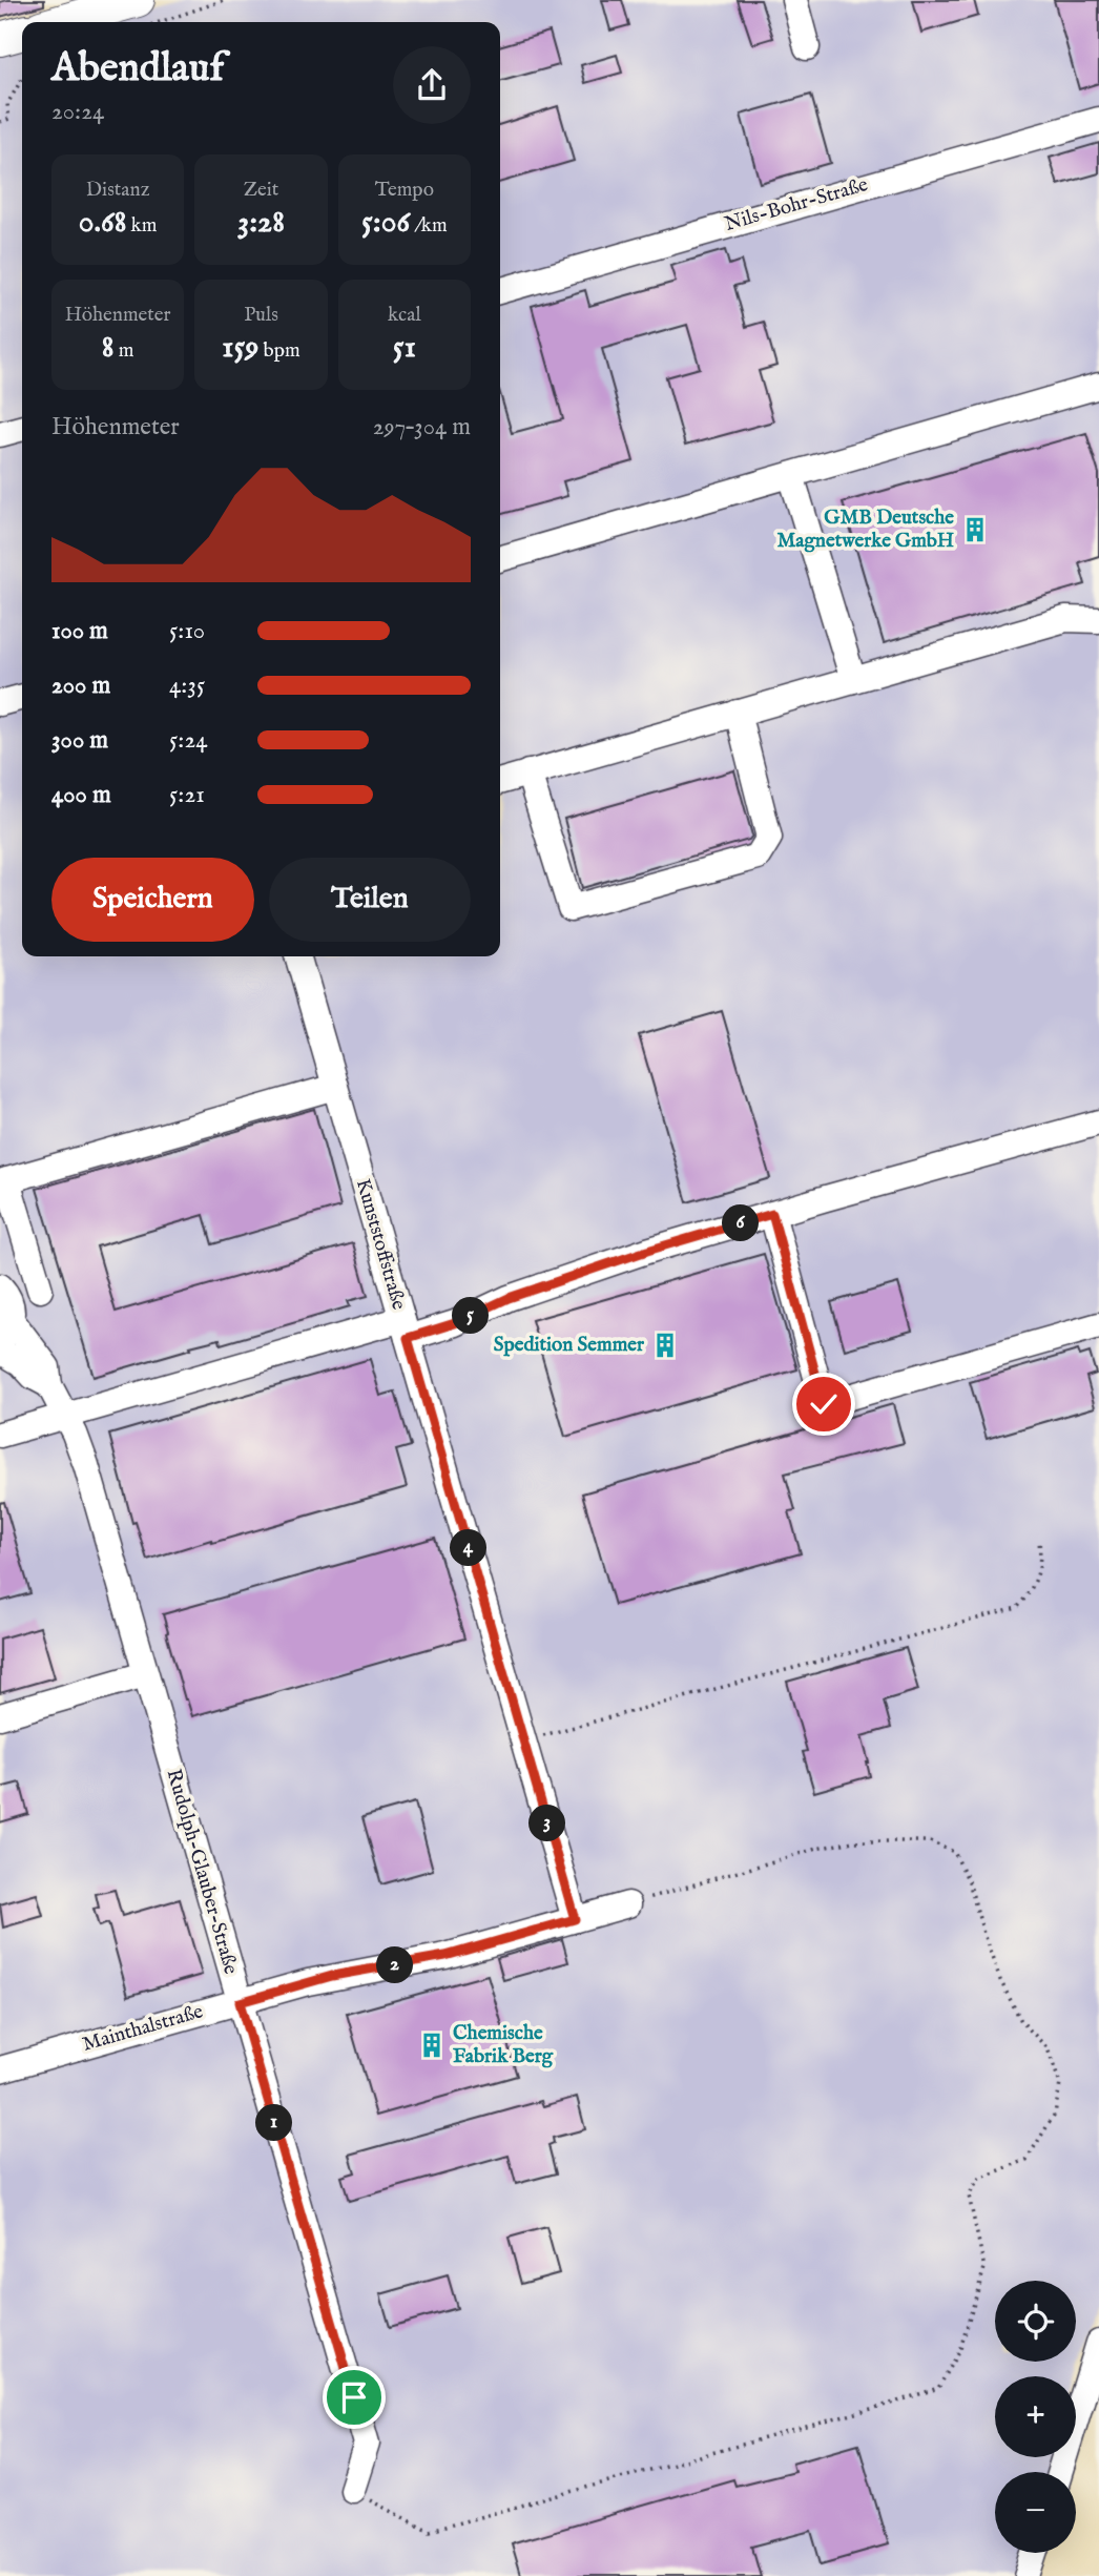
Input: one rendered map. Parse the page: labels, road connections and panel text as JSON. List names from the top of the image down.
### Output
{
  "streets": {
    "street": [
      "Nils-Bohr-Straße",
      "Kunststoffstraße",
      "Rudolph-Glauber-Straße",
      "Mainthalstraße"
    ]
  },
  "crossings": [
    ["Kunststoffstraße", "Mainthalstraße"],
    ["Rudolph-Glauber-Straße", "Mainthalstraße"]
  ],
  "places": {
    "building": ["GMB Deutsche Magnetwerke GmbH", "Spedition Semmer", "Chemische Fabrik Berg"]
  },
  "page": {
    "heading": ["Abendlauf", "20:24"],
    "stats": [
      ["Distanz", "0.68 km"],
      ["Zeit", "3:28"],
      ["Tempo", "5:06 /km"],
      ["Höhenmeter", "8 m"],
      ["Puls", "159 bpm"],
      ["kcal", "51"]
    ],
    "chart": ["Höhenmeter", "297–304 m"],
    "list": [
      {
        "name": "100 m",
        "note": "5:10"
      },
      {
        "name": "200 m",
        "note": "4:35"
      },
      {
        "name": "300 m",
        "note": "5:24"
      },
      {
        "name": "400 m",
        "note": "5:21"
      }
    ],
    "buttons": ["Speichern", "Teilen"],
    "pins": [
      "6",
      "5",
      "4",
      "3",
      "2",
      "1"
    ],
    "map_buttons": ["+", "−"]
  }
}
